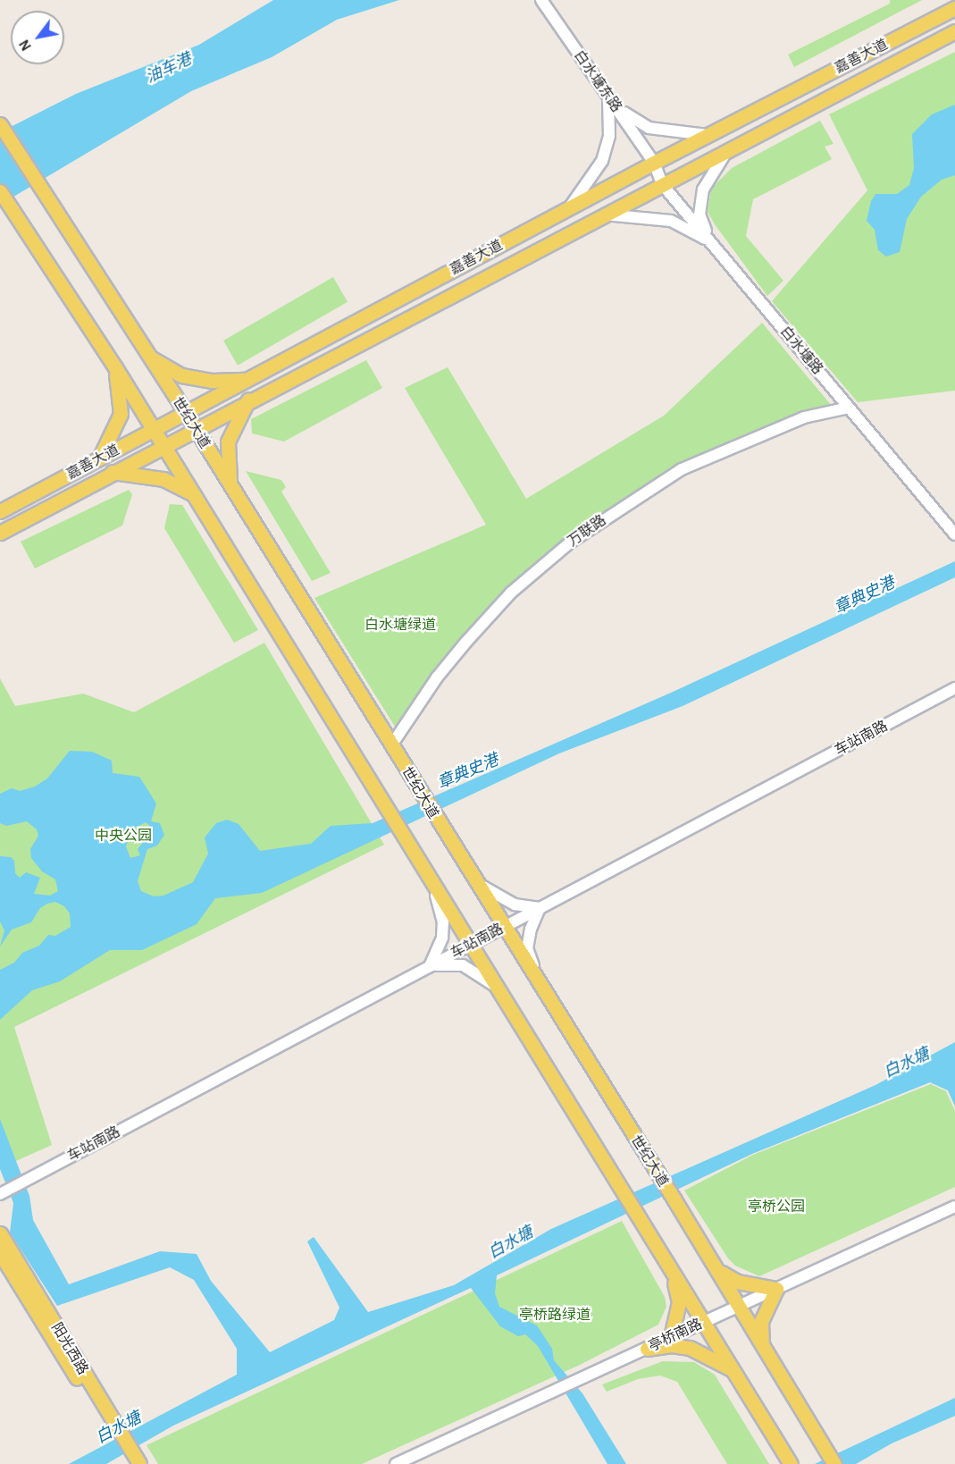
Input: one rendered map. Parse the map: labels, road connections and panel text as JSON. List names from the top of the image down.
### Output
{
  "streets": {
    "main road": ["嘉善大道", "世纪大道", "阳光西路"],
    "street": [
      "白水塘东路",
      "白水塘路",
      "万联路",
      "车站南路",
      "亭桥南路"
    ]
  },
  "crossings": [
    ["嘉善大道", "白水塘东路"],
    ["嘉善大道", "白水塘路"],
    ["嘉善大道", "世纪大道"],
    ["白水塘东路", "白水塘路"],
    ["白水塘路", "万联路"],
    ["世纪大道", "万联路"],
    ["世纪大道", "车站南路"],
    ["世纪大道", "亭桥南路"]
  ],
  "water": ["油车港", "章典史港", "白水塘"],
  "parks": [
    "白水塘绿道",
    "中央公园",
    "亭桥公园",
    "亭桥路绿道"
  ],
  "north": "bottom left"
}
